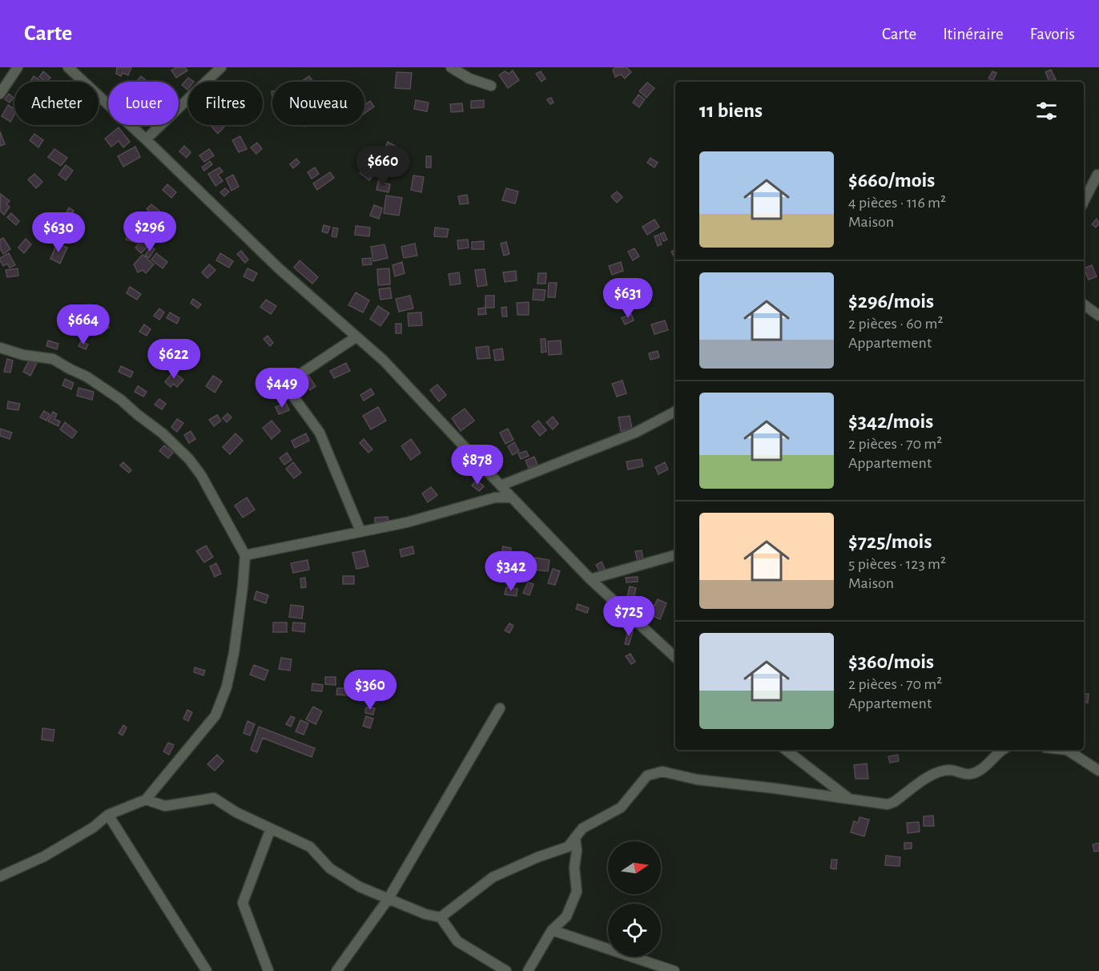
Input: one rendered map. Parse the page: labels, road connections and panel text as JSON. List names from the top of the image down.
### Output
{
  "north": "right",
  "page": {
    "header": "Carte",
    "nav": ["Carte", "Itinéraire", "Favoris"],
    "chip": [
      "Acheter",
      "Louer",
      "Filtres",
      "Nouveau"
    ],
    "heading": "11 biens",
    "list": [
      {
        "name": "$660/mois",
        "note": "4 pièces · 116 m² · Maison"
      },
      {
        "name": "$296/mois",
        "note": "2 pièces · 60 m² · Appartement"
      },
      {
        "name": "$342/mois",
        "note": "2 pièces · 70 m² · Appartement"
      },
      {
        "name": "$725/mois",
        "note": "5 pièces · 123 m² · Maison"
      },
      {
        "name": "$360/mois",
        "note": "2 pièces · 70 m² · Appartement"
      }
    ],
    "price": [
      "$660",
      "$296",
      "$630",
      "$631",
      "$664",
      "$622",
      "$449",
      "$878",
      "$342",
      "$725",
      "$360"
    ]
  }
}
